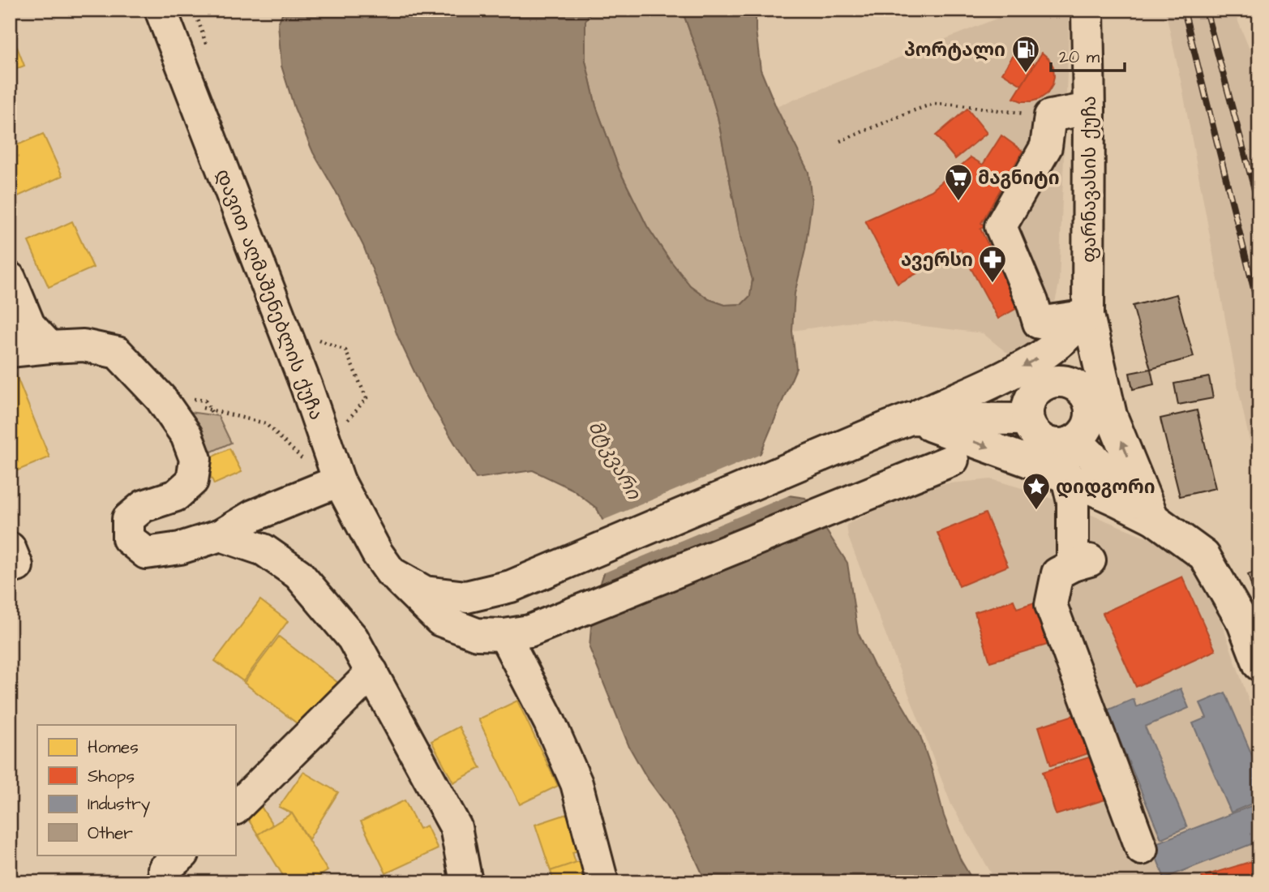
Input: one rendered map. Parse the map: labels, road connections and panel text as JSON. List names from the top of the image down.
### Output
{
  "streets": {
    "main road": ["ფარნავასის ქუჩა", "დავით აღმაშენებლის ქუჩა"]
  },
  "crossings": [
    ["ფარნავასის ქუჩა", "დავით აღმაშენებლის ქუჩა"]
  ],
  "water": ["მტკვარი"],
  "places": {
    "fuel station": ["პორტალი"],
    "supermarket": ["მაგნიტი"],
    "pharmacy": ["ავერსი"],
    "place": ["დიდგორი"]
  },
  "legend": [
    "Homes",
    "Shops",
    "Industry",
    "Other"
  ],
  "scale_bar": "20 m"
}
